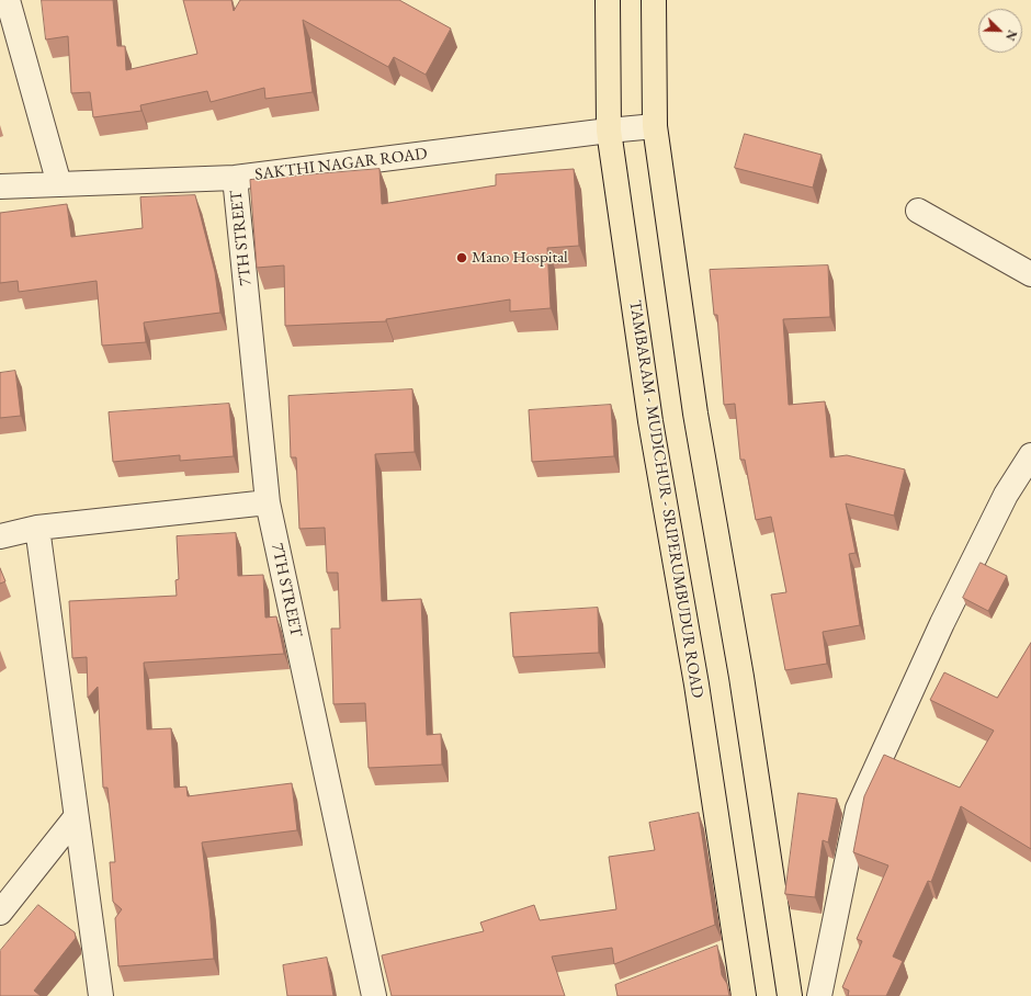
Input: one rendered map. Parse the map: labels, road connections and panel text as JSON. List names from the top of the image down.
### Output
{
  "streets": {
    "main road": ["TAMBARAM - MUDICHUR - SRIPERUMBUDUR ROAD"],
    "street": ["SAKTHI NAGAR ROAD", "7TH STREET"]
  },
  "crossings": [
    ["SAKTHI NAGAR ROAD", "7TH STREET"],
    ["SAKTHI NAGAR ROAD", "TAMBARAM - MUDICHUR - SRIPERUMBUDUR ROAD"]
  ],
  "places": ["Mano Hospital"],
  "north": "bottom right"
}
